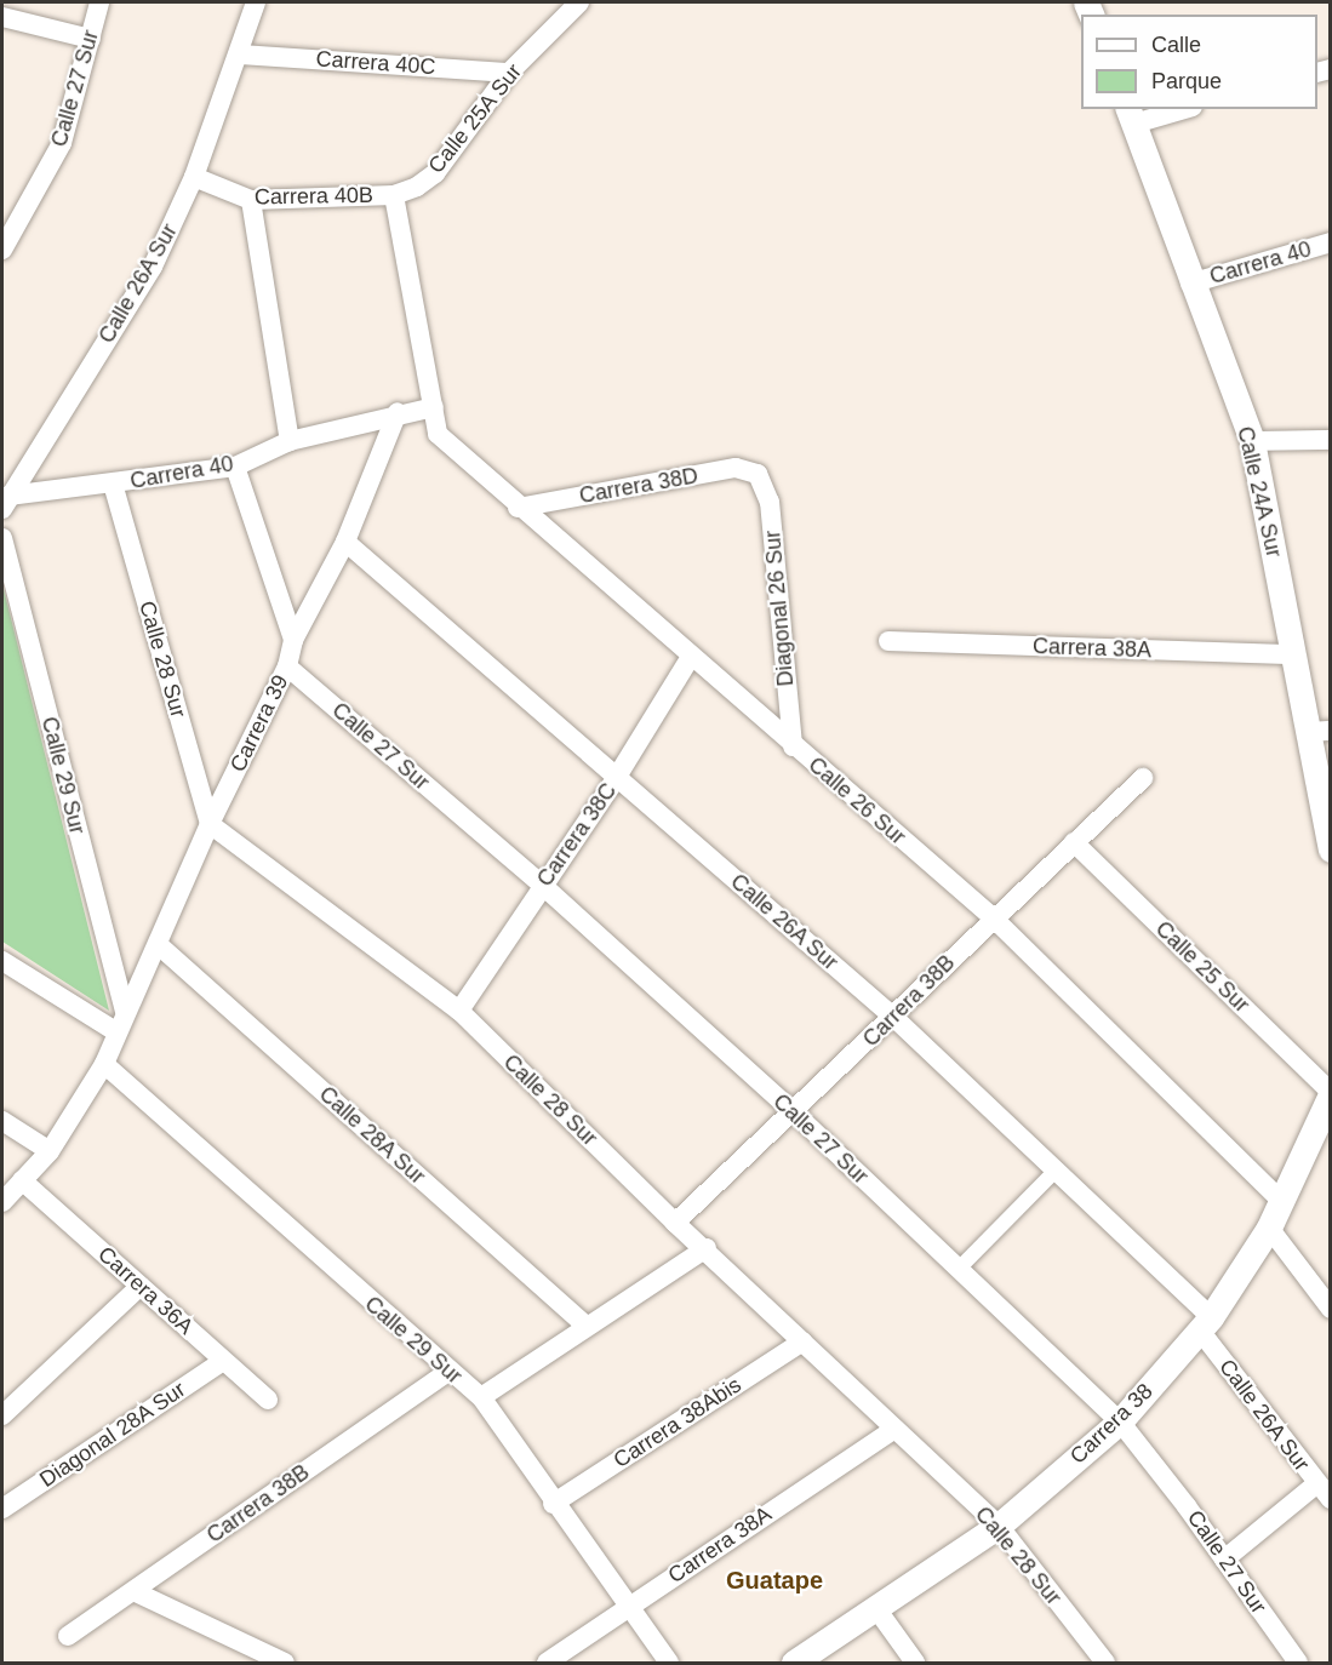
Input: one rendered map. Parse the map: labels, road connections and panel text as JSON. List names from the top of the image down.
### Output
{
  "streets": {
    "street": [
      "Carrera 40C",
      "Calle 27 Sur",
      "Calle 25A Sur",
      "Carrera 40B",
      "Carrera 40",
      "Calle 26A Sur",
      "Carrera 38D",
      "Calle 24A Sur",
      "Diagonal 26 Sur",
      "Carrera 38A",
      "Calle 28 Sur",
      "Carrera 39",
      "Calle 29 Sur",
      "Calle 26 Sur",
      "Carrera 38C",
      "Calle 25 Sur",
      "Carrera 38B",
      "Calle 28A Sur",
      "Carrera 36A",
      "Carrera 38Abis",
      "Carrera 38",
      "Diagonal 28A Sur"
    ]
  },
  "crossings": [
    ["Carrera 40C", "Calle 25A Sur"],
    ["Carrera 40C", "Calle 26A Sur"],
    ["Calle 27 Sur", "Carrera 39"],
    ["Calle 27 Sur", "Carrera 38C"],
    ["Calle 27 Sur", "Carrera 38B"],
    ["Calle 27 Sur", "Carrera 38"],
    ["Calle 25A Sur", "Carrera 40B"],
    ["Carrera 40B", "Calle 26A Sur"],
    ["Carrera 40", "Calle 26A Sur"],
    ["Carrera 40", "Calle 24A Sur"],
    ["Carrera 40", "Calle 28 Sur"],
    ["Carrera 40", "Carrera 39"],
    ["Carrera 40", "Calle 26 Sur"],
    ["Calle 26A Sur", "Carrera 39"],
    ["Calle 26A Sur", "Carrera 38C"],
    ["Calle 26A Sur", "Carrera 38B"],
    ["Calle 26A Sur", "Carrera 38"],
    ["Carrera 38D", "Diagonal 26 Sur"],
    ["Carrera 38D", "Calle 26 Sur"],
    ["Calle 24A Sur", "Carrera 38A"],
    ["Diagonal 26 Sur", "Calle 26 Sur"],
    ["Carrera 38A", "Calle 28 Sur"],
    ["Carrera 38A", "Calle 29 Sur"],
    ["Calle 28 Sur", "Carrera 39"],
    ["Calle 28 Sur", "Carrera 38C"],
    ["Calle 28 Sur", "Carrera 38B"],
    ["Calle 28 Sur", "Carrera 38Abis"],
    ["Calle 28 Sur", "Carrera 38"],
    ["Carrera 39", "Calle 29 Sur"],
    ["Carrera 39", "Calle 28A Sur"],
    ["Carrera 39", "Carrera 36A"],
    ["Calle 29 Sur", "Carrera 38B"],
    ["Calle 29 Sur", "Carrera 38Abis"],
    ["Calle 26 Sur", "Carrera 38C"],
    ["Calle 26 Sur", "Carrera 38B"],
    ["Calle 26 Sur", "Carrera 38"],
    ["Calle 25 Sur", "Carrera 38B"],
    ["Calle 25 Sur", "Carrera 38"],
    ["Carrera 36A", "Diagonal 28A Sur"]
  ],
  "districts": ["Guatape"],
  "legend": ["Calle", "Parque"]
}
